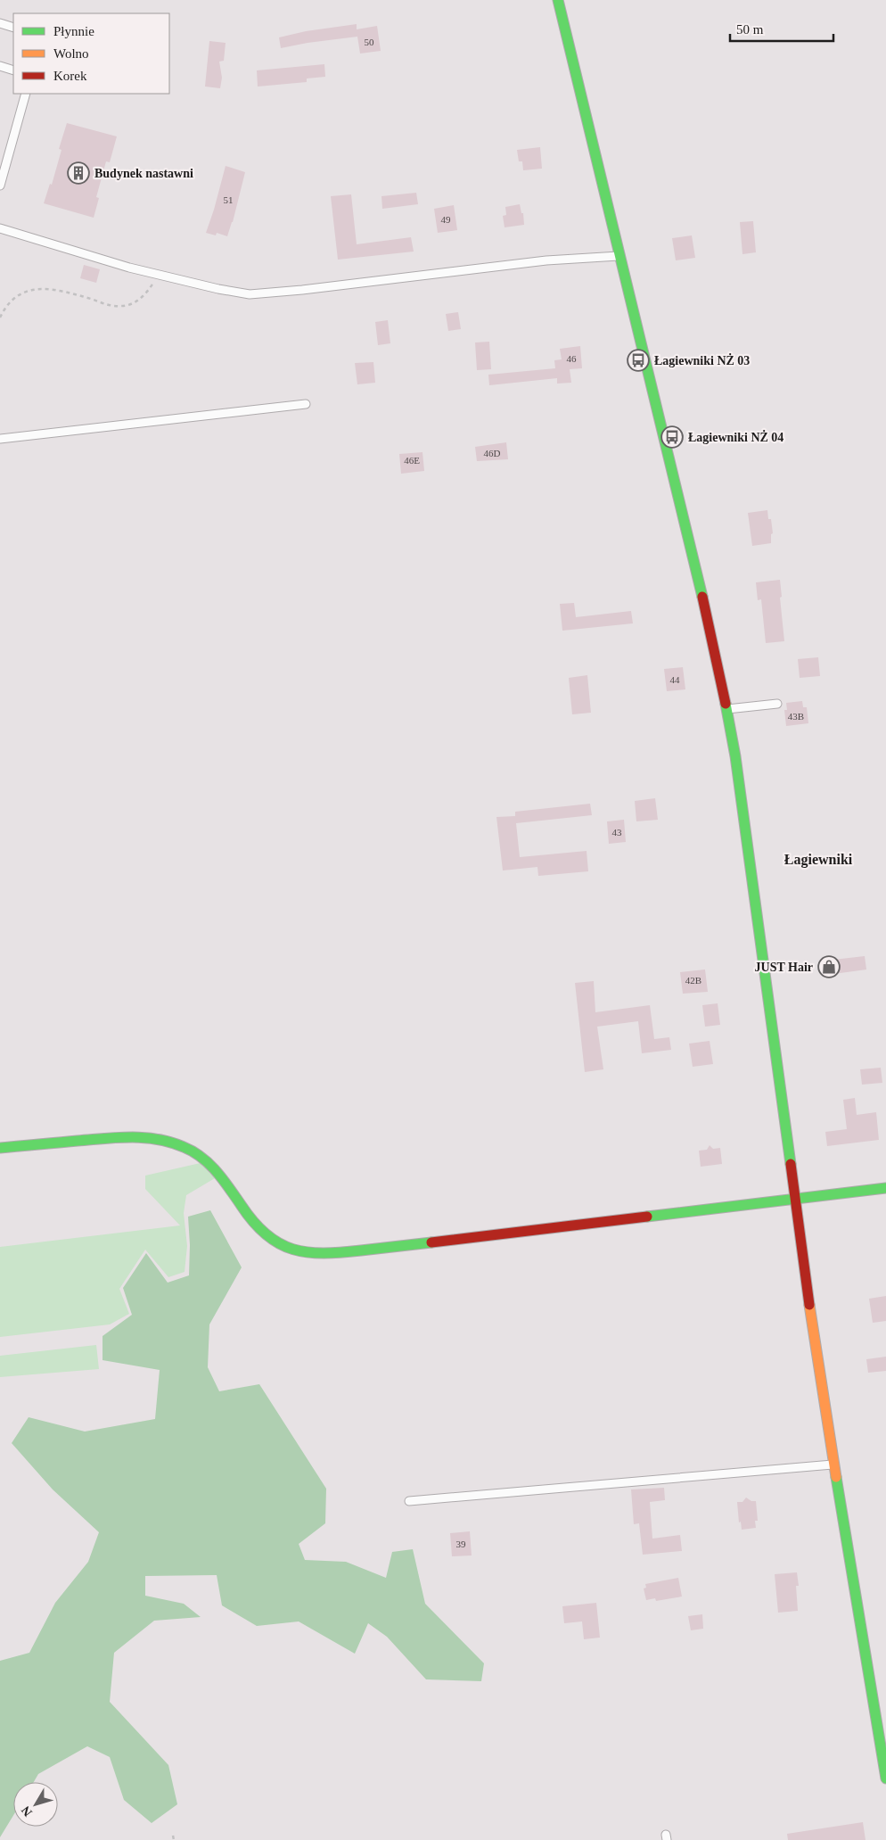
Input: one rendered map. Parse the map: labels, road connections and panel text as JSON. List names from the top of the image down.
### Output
{
  "districts": ["Łagiewniki"],
  "places": {
    "building": ["Budynek nastawni"],
    "bus stop": ["Łagiewniki NŻ 03", "Łagiewniki NŻ 04"],
    "shop": ["JUST Hair"]
  },
  "house_numbers": [
    "50",
    "51",
    "49",
    "46",
    "46D",
    "46E",
    "44",
    "43B",
    "43",
    "42B",
    "39"
  ],
  "legend": ["Płynnie", "Wolno", "Korek"],
  "scale_bar": "50 m",
  "north": "bottom left"
}
